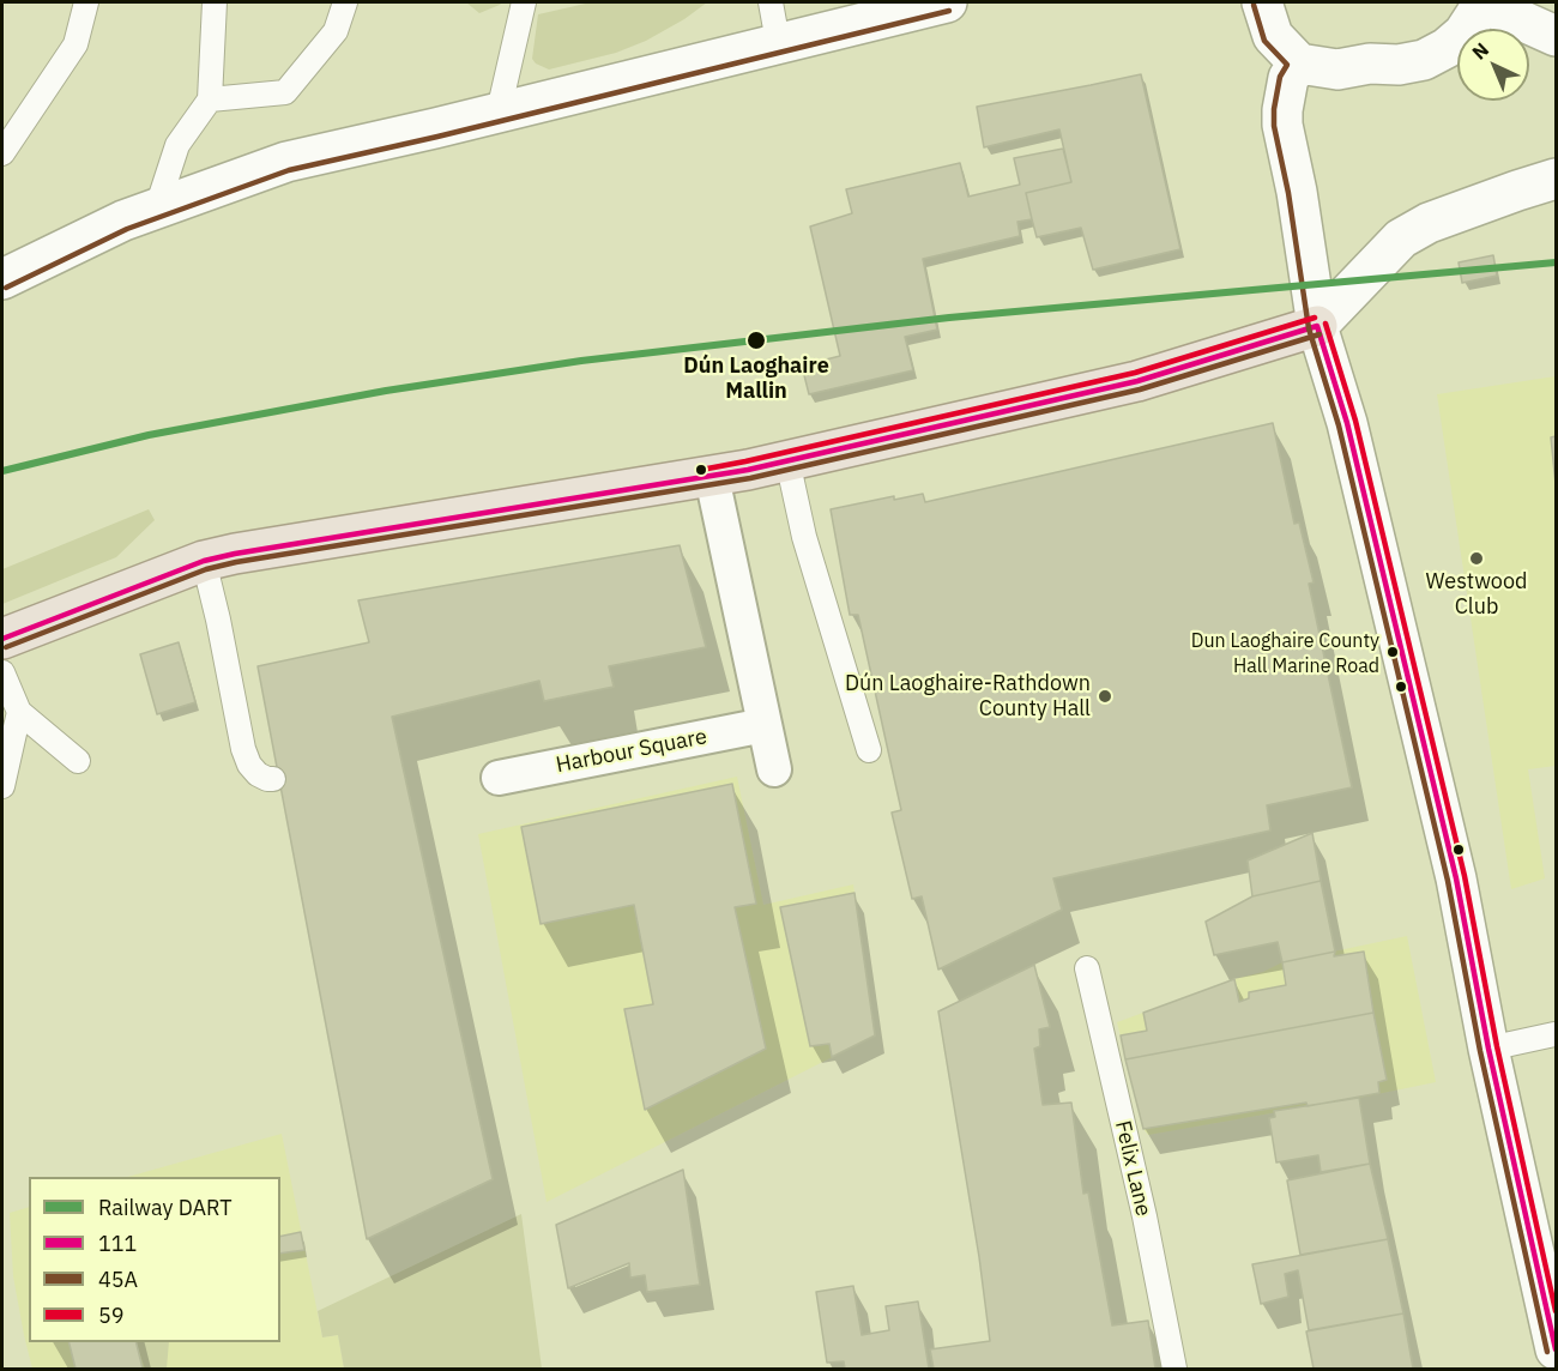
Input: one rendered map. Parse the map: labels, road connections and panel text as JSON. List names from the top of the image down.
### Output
{
  "streets": {
    "street": ["Harbour Square"],
    "lane": ["Felix Lane"]
  },
  "places": [
    "Dún Laoghaire Mallin",
    "Westwood Club",
    "Dun Laoghaire County Hall Marine Road",
    "Dún Laoghaire-Rathdown County Hall"
  ],
  "lines": [
    "transit line 45A",
    "rail line DART",
    "transit line 59",
    "transit line 111"
  ],
  "legend": [
    "Railway DART",
    "111",
    "45A",
    "59"
  ],
  "north": "top left"
}
